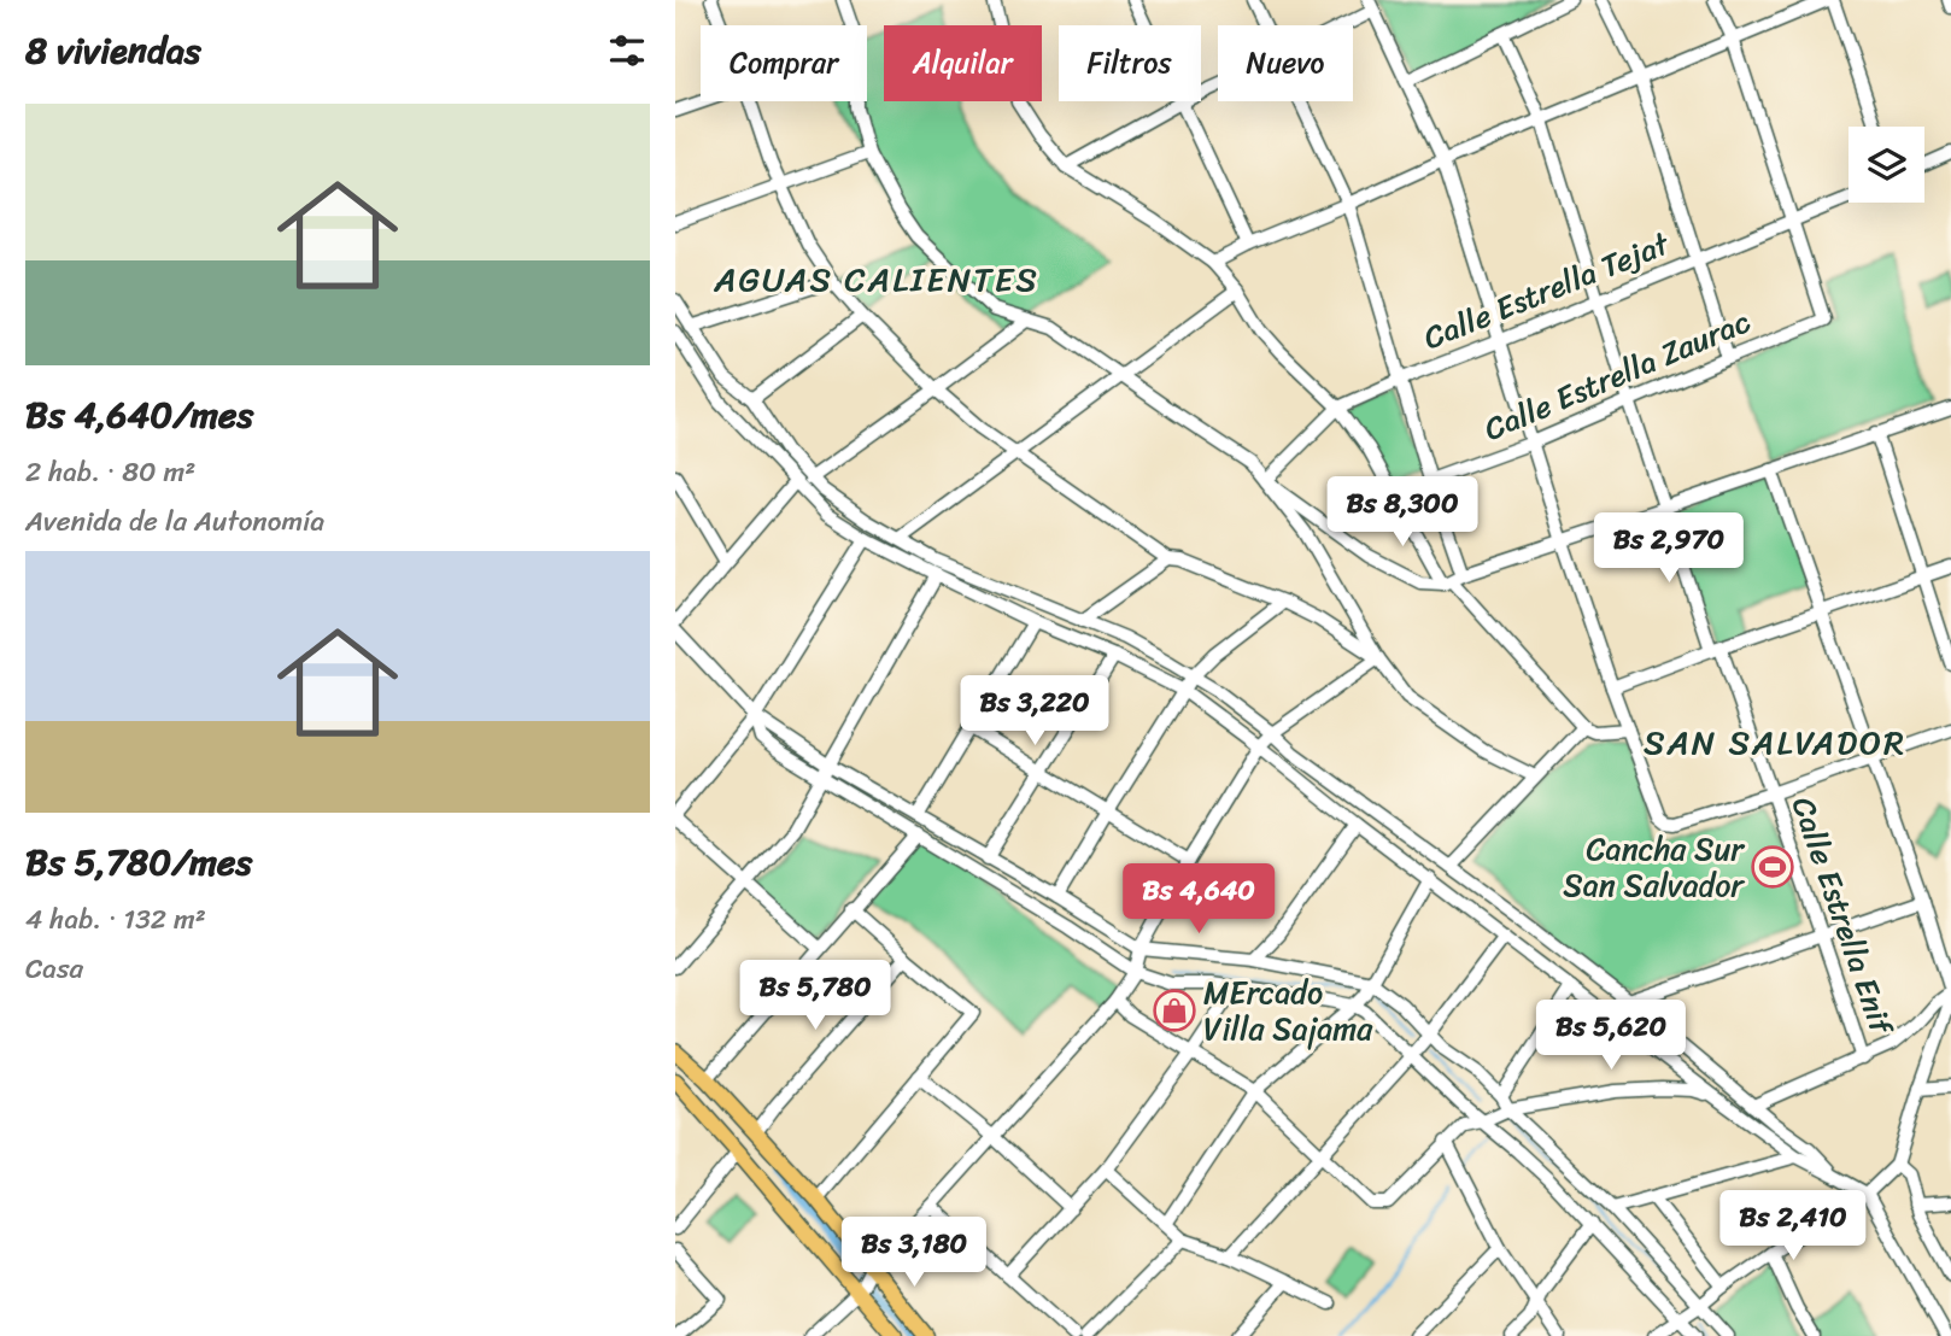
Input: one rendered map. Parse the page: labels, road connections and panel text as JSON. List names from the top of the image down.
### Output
{
  "streets": {
    "street": ["Calle Estrella Tejat", "Calle Estrella Zaurac", "Calle Estrella Enif"]
  },
  "crossings": [
    ["Calle Estrella Tejat", "Calle Estrella Zaurac"],
    ["Calle Estrella Tejat", "Calle Estrella Enif"],
    ["Calle Estrella Zaurac", "Calle Estrella Enif"]
  ],
  "districts": ["AGUAS CALIENTES", "SAN SALVADOR"],
  "places": {
    "sports": ["Cancha Sur San Salvador"],
    "shop": ["MErcado Villa Sajama"]
  },
  "page": {
    "heading": "8 viviendas",
    "chip": [
      "Comprar",
      "Alquilar",
      "Filtros",
      "Nuevo"
    ],
    "list": [
      {
        "name": "Bs 4,640/mes",
        "note": "2 hab. · 80 m² · Avenida de la Autonomía"
      },
      {
        "name": "Bs 5,780/mes",
        "note": "4 hab. · 132 m² · Casa"
      }
    ],
    "price": [
      "Bs 8,300",
      "Bs 2,970",
      "Bs 3,220",
      "Bs 4,640",
      "Bs 5,780",
      "Bs 5,620",
      "Bs 2,410",
      "Bs 3,180"
    ]
  }
}
